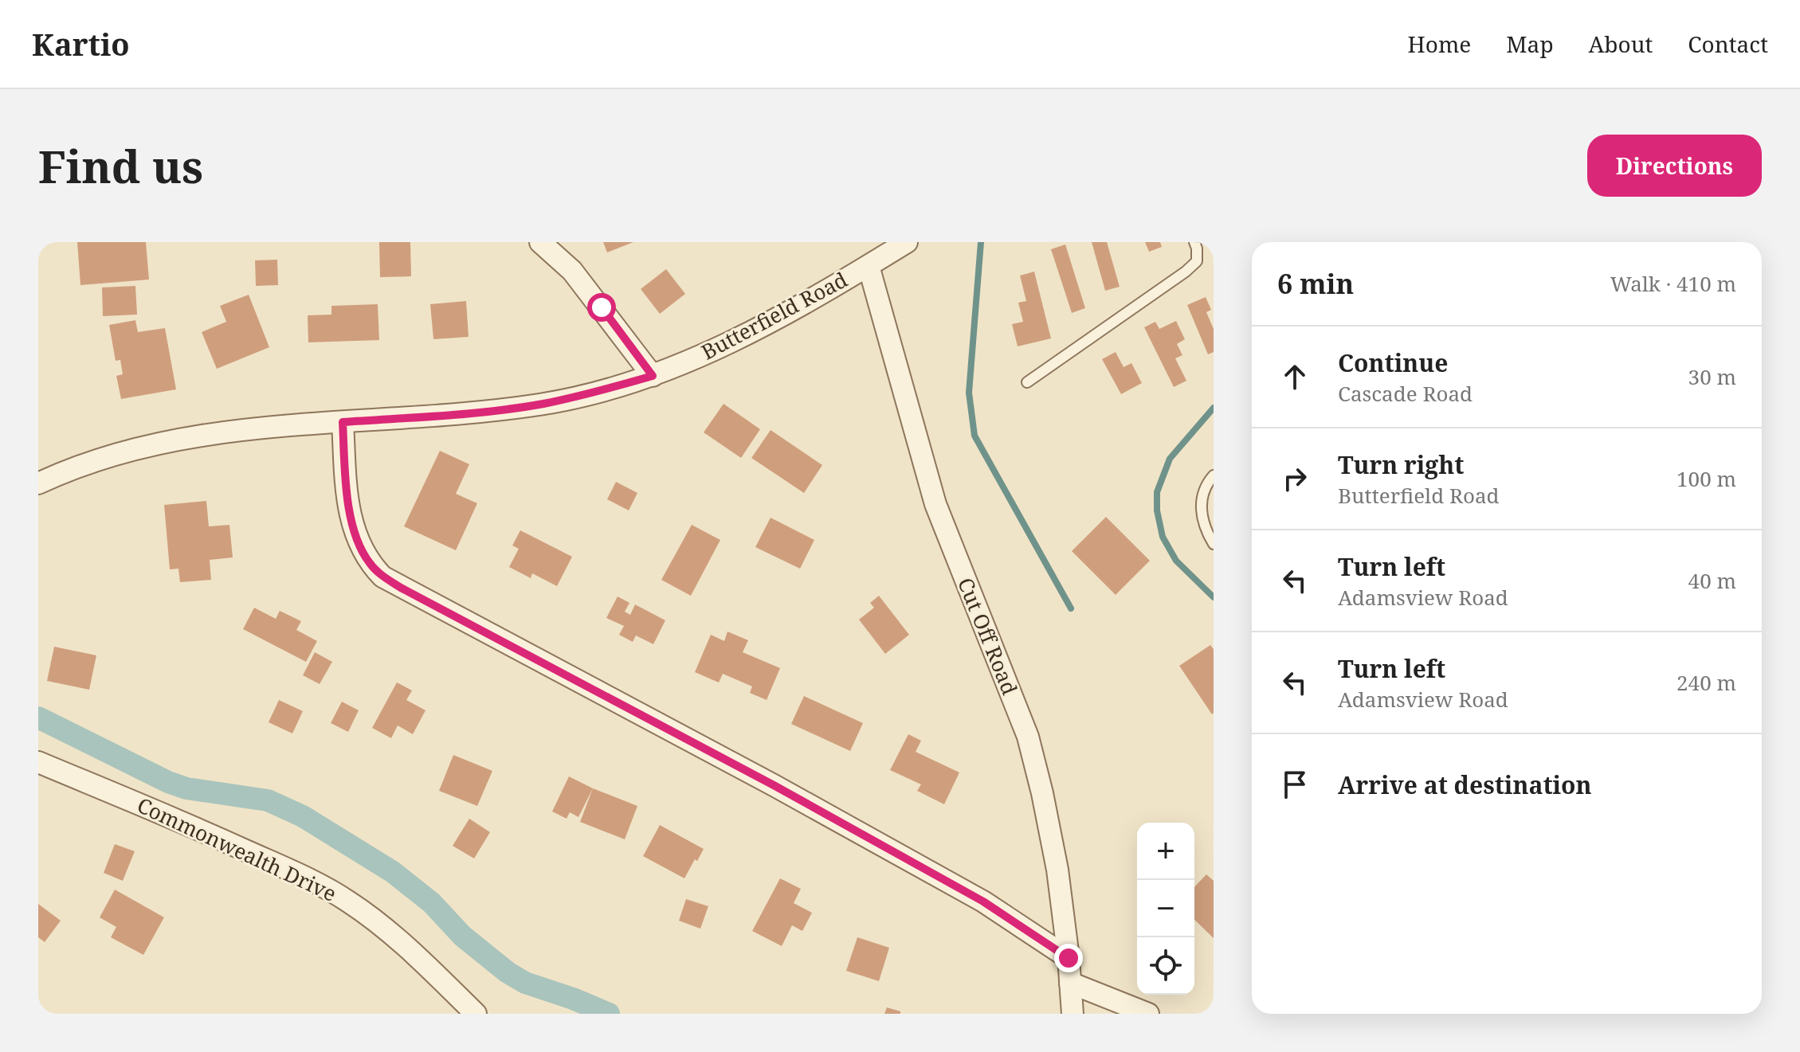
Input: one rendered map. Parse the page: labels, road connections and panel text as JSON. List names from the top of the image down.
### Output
{
  "streets": {
    "street": ["Butterfield Road", "Cut Off Road", "Commonwealth Drive"]
  },
  "crossings": [
    ["Butterfield Road", "Cut Off Road"]
  ],
  "page": {
    "header": "Kartio",
    "nav": [
      "Home",
      "Map",
      "About",
      "Contact"
    ],
    "buttons": "Directions",
    "title": "Find us",
    "heading": ["6 min", "Walk · 410 m"],
    "list": [
      ["Continue", "Cascade Road", "30 m"],
      ["Turn right", "Butterfield Road", "100 m"],
      ["Turn left", "Adamsview Road", "40 m"],
      ["Turn left", "Adamsview Road", "240 m"],
      "Arrive at destination"
    ],
    "map_buttons": ["+", "−"]
  }
}
